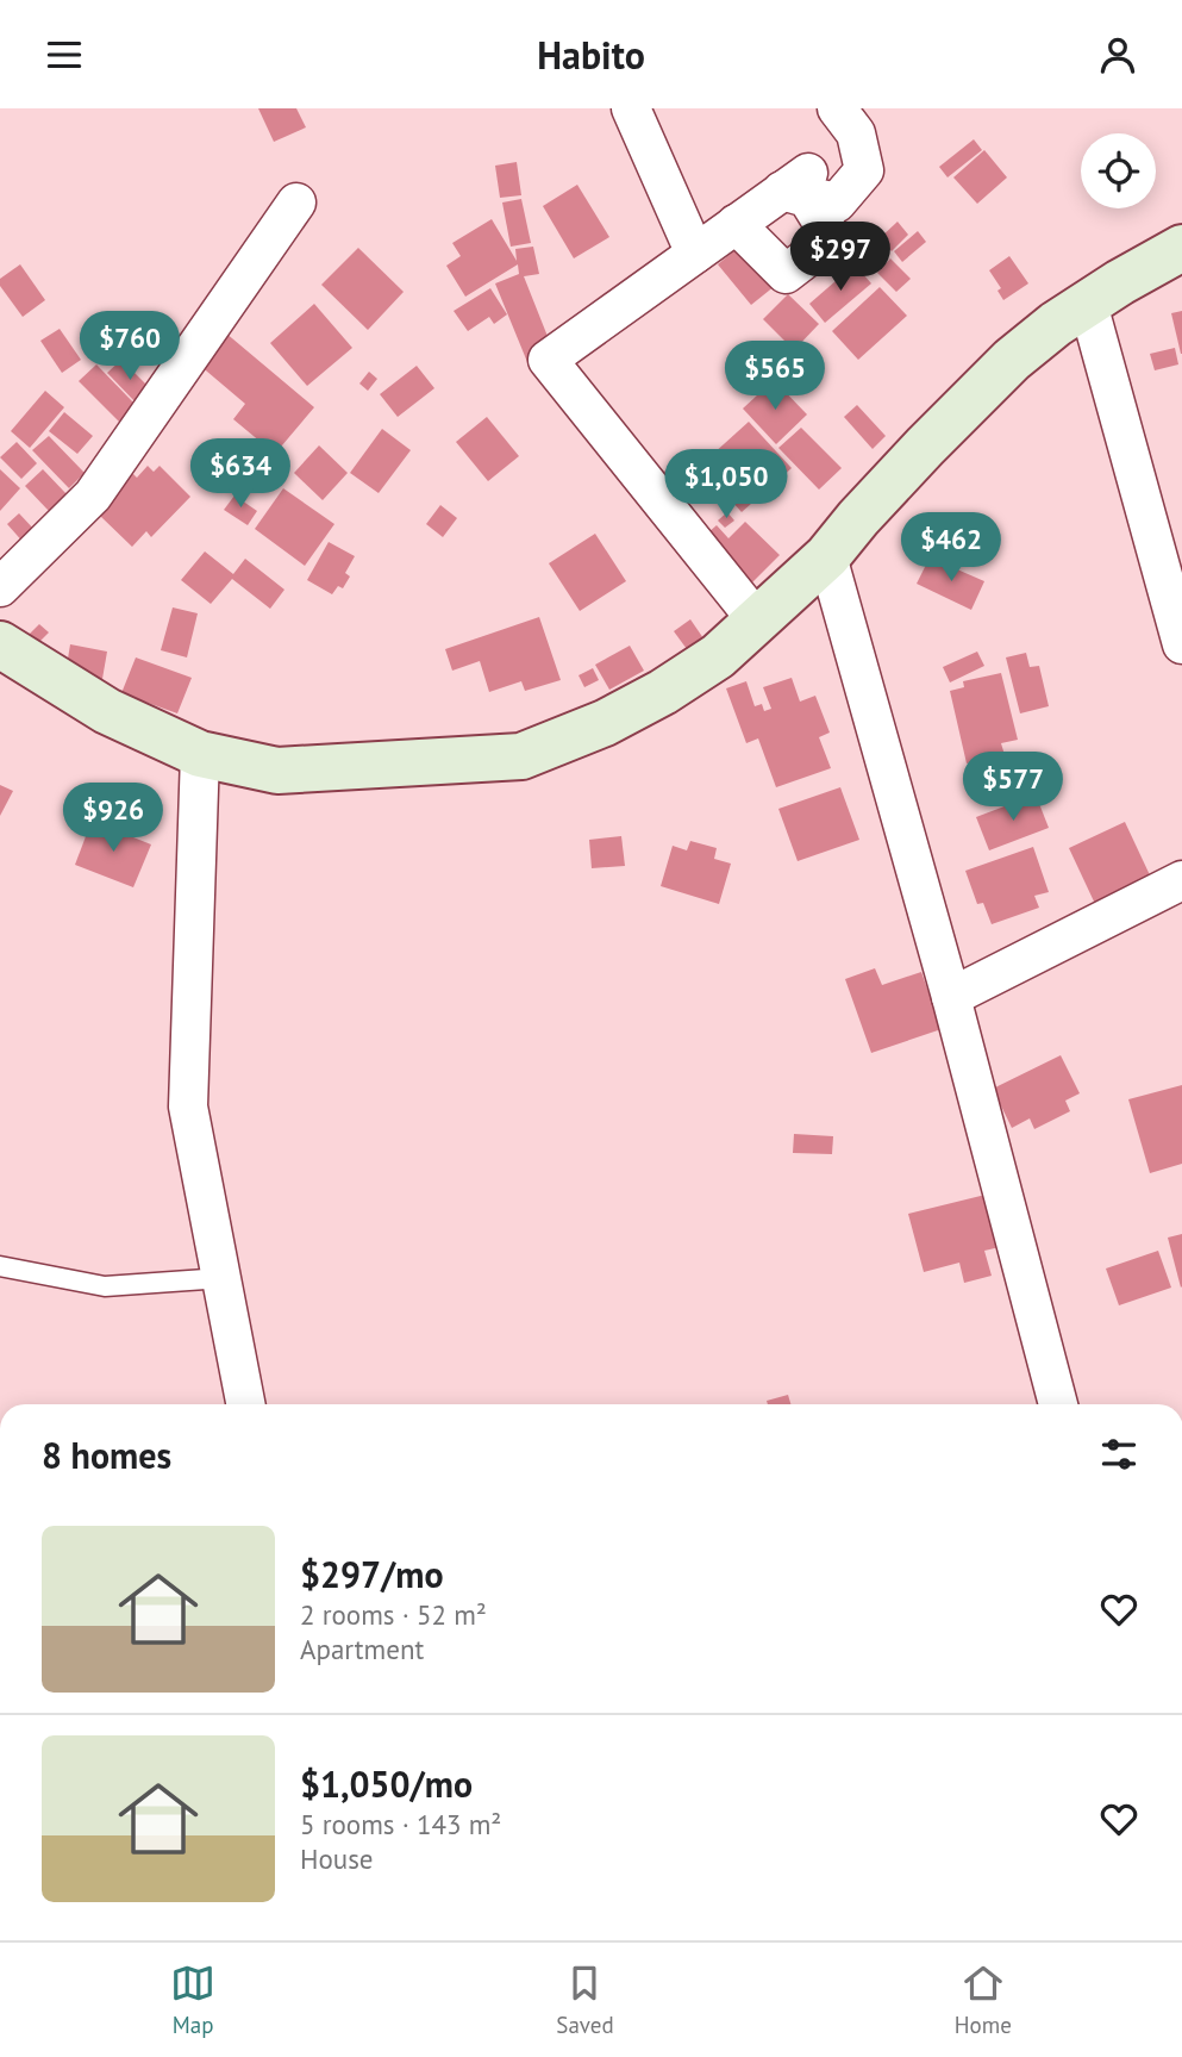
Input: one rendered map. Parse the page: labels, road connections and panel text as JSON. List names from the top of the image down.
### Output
{
  "page": {
    "header": "Habito",
    "price": [
      "$297",
      "$760",
      "$565",
      "$634",
      "$1,050",
      "$462",
      "$577",
      "$926"
    ],
    "heading": "8 homes",
    "list": [
      {
        "name": "$297/mo",
        "note": "2 rooms · 52 m² · Apartment"
      },
      {
        "name": "$1,050/mo",
        "note": "5 rooms · 143 m² · House"
      }
    ],
    "tabs": ["Map", "Saved", "Home"]
  }
}
